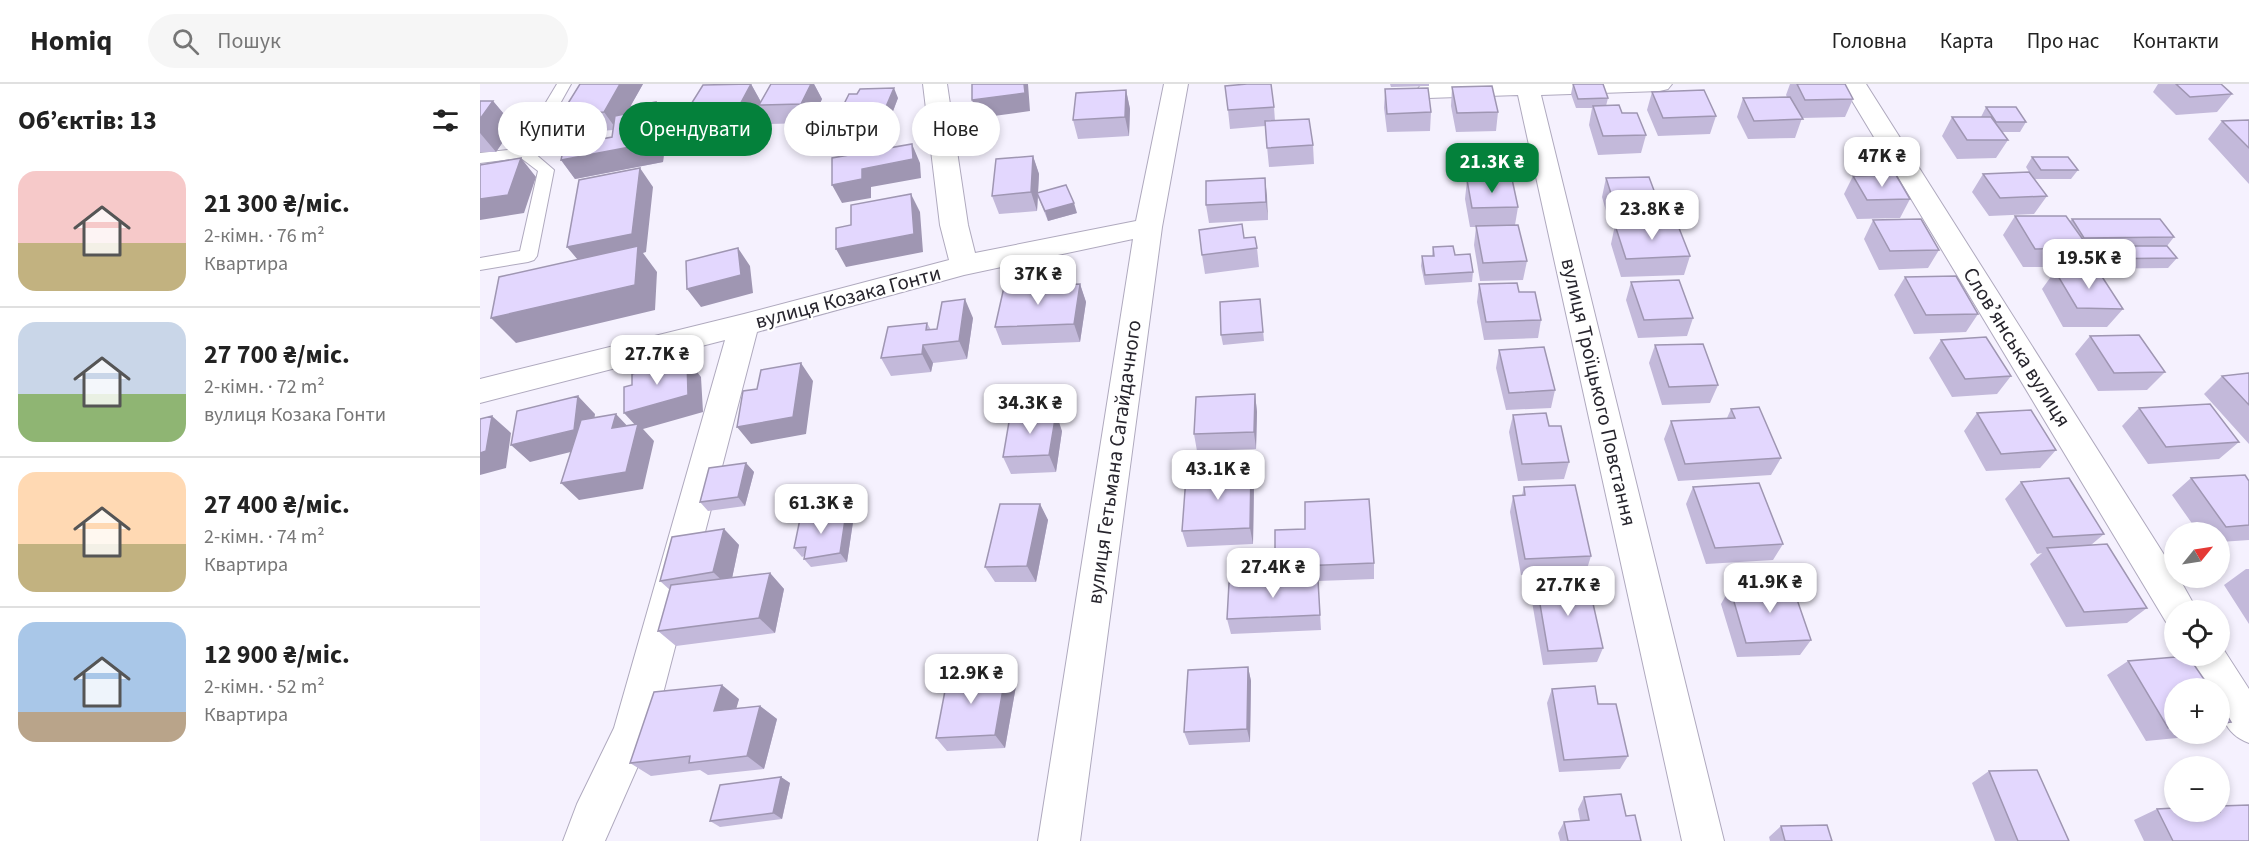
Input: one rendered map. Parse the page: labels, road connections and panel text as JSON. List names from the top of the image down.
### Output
{
  "streets": {
    "street": [
      "вулиця Козака Гонти",
      "Словʼянська вулиця",
      "вулиця Троїцького Повстання",
      "вулиця Гетьмана Сагайдачного"
    ]
  },
  "crossings": [
    ["вулиця Козака Гонти", "вулиця Гетьмана Сагайдачного"]
  ],
  "north": "top right",
  "page": {
    "header": "Homiq",
    "search": "Пошук",
    "nav": [
      "Головна",
      "Карта",
      "Про нас",
      "Контакти"
    ],
    "heading": "Об’єктів: 13",
    "chip": [
      "Купити",
      "Орендувати",
      "Фільтри",
      "Нове"
    ],
    "price": [
      "47K ₴",
      "21.3K ₴",
      "23.8K ₴",
      "19.5K ₴",
      "37K ₴",
      "27.7K ₴",
      "34.3K ₴",
      "43.1K ₴",
      "61.3K ₴",
      "27.4K ₴",
      "41.9K ₴",
      "27.7K ₴",
      "12.9K ₴"
    ],
    "list": [
      {
        "name": "21 300 ₴/міс.",
        "note": "2-кімн. · 76 m² · Квартира"
      },
      {
        "name": "27 700 ₴/міс.",
        "note": "2-кімн. · 72 m² · вулиця Козака Гонти"
      },
      {
        "name": "27 400 ₴/міс.",
        "note": "2-кімн. · 74 m² · Квартира"
      },
      {
        "name": "12 900 ₴/міс.",
        "note": "2-кімн. · 52 m² · Квартира"
      }
    ],
    "map_buttons": ["+", "−"]
  }
}
